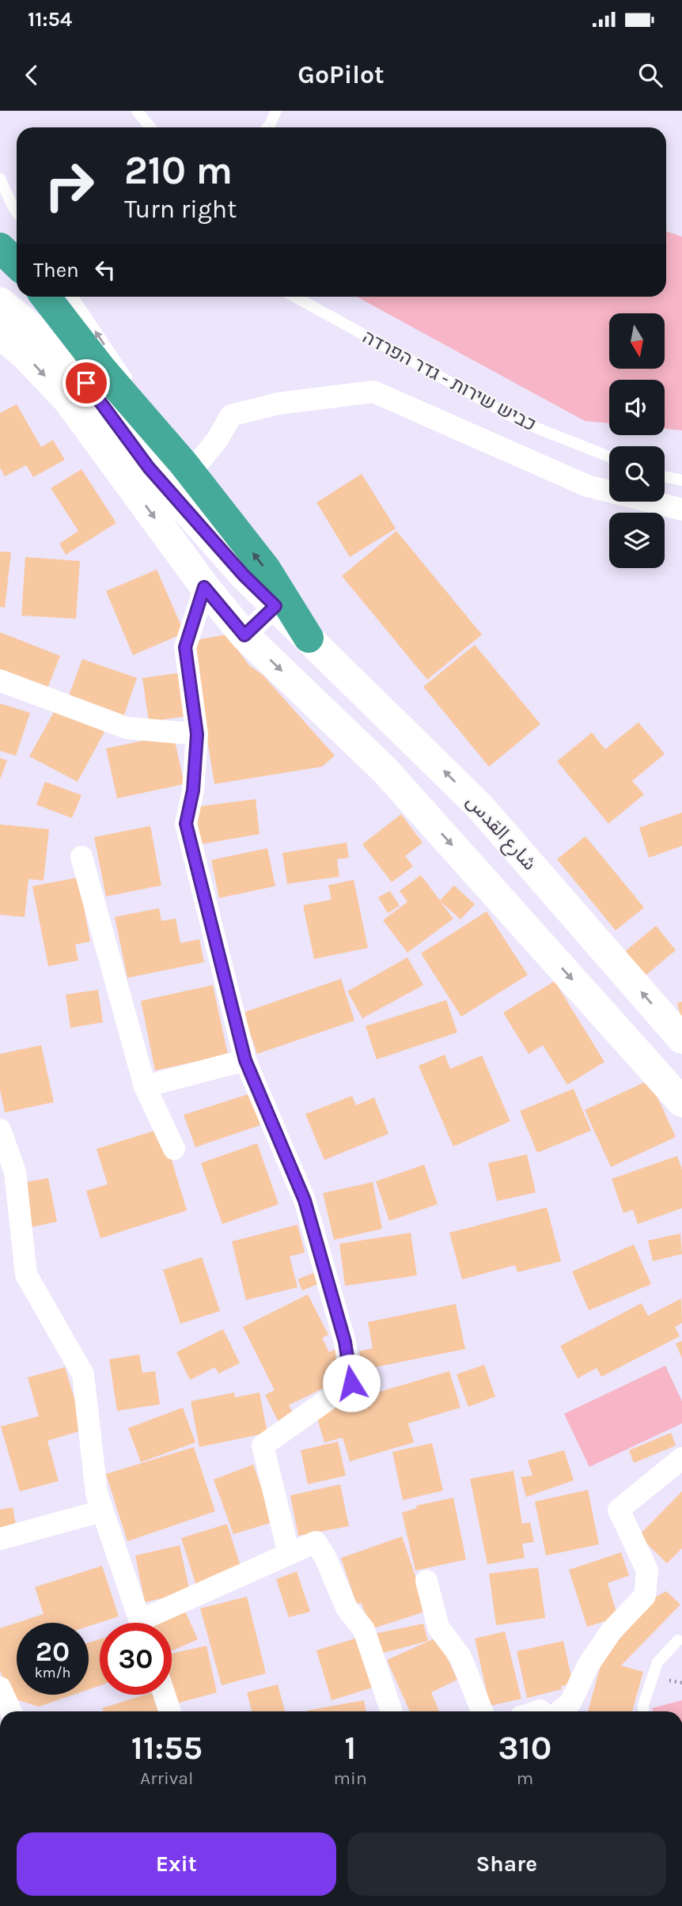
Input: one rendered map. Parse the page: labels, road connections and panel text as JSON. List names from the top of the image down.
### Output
{
  "streets": {
    "main road": ["شارع القدس"],
    "lane": ["כביש שירות - גדר הפרדה"]
  },
  "north": "bottom",
  "page": {
    "status": "11:54",
    "header": "GoPilot",
    "turn": ["210 m", "Turn right"],
    "then": "Then",
    "speed": "20 km/h",
    "limit": "30",
    "eta": [
      "11:55",
      "Arrival",
      "1",
      "min",
      "310",
      "m"
    ],
    "buttons": ["Exit", "Share"]
  }
}
